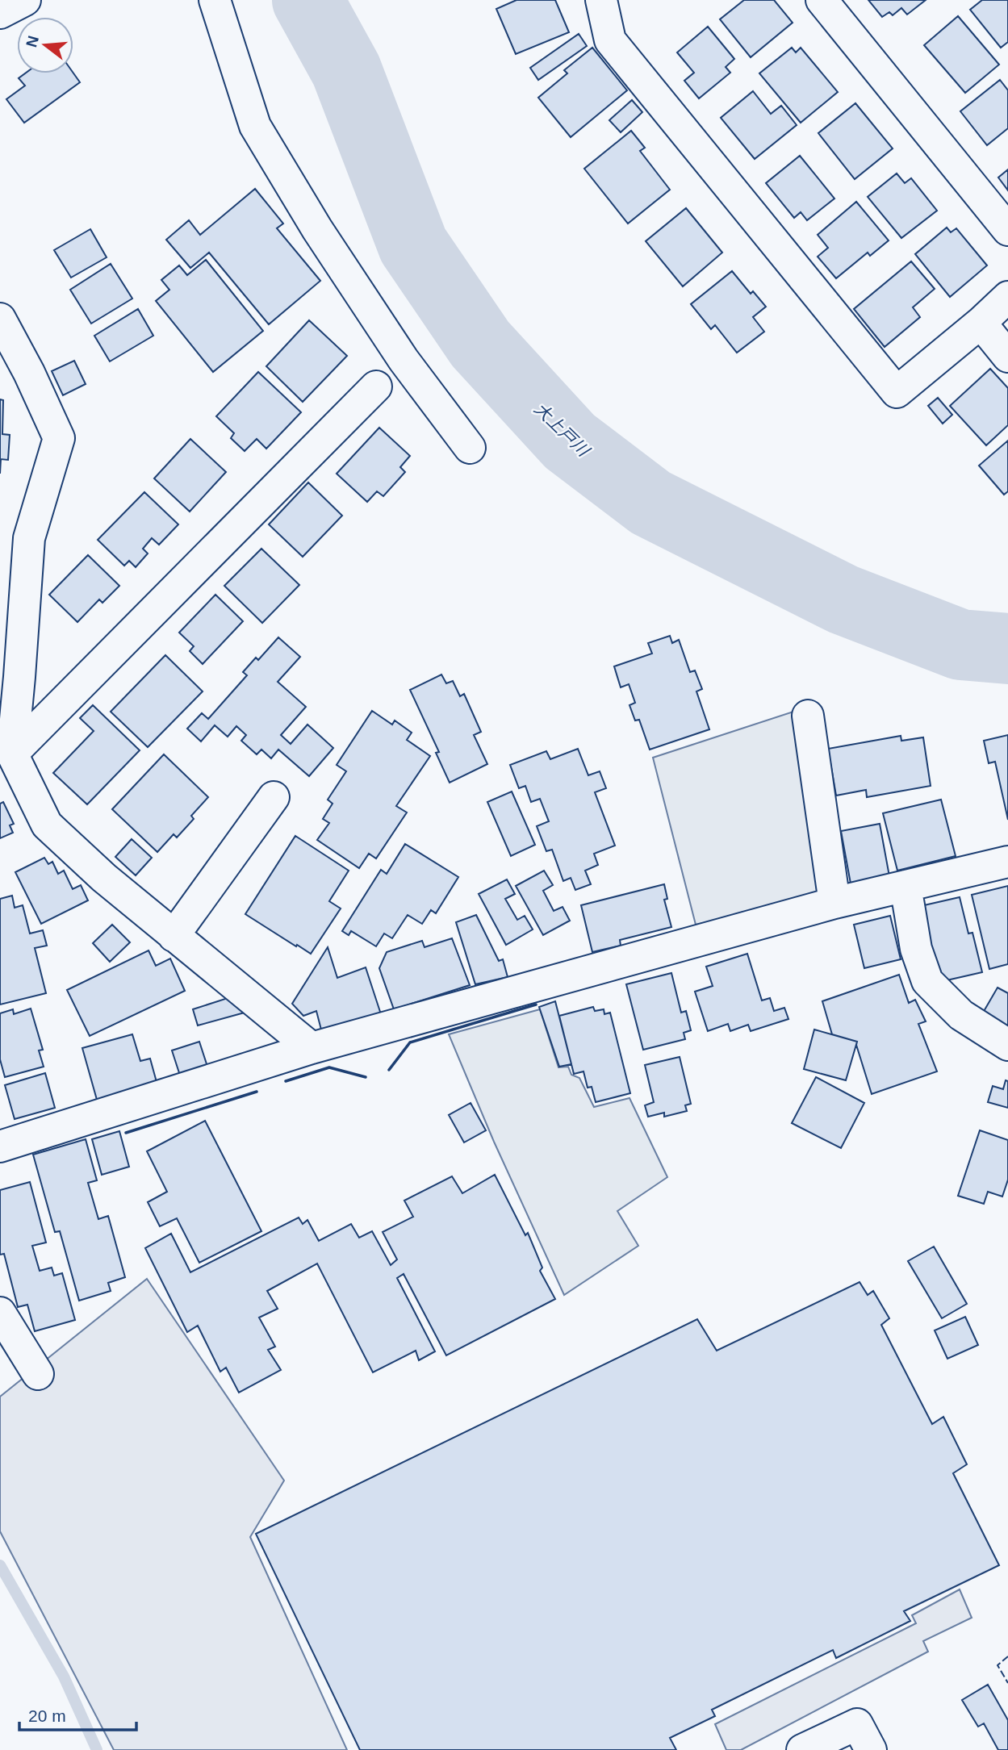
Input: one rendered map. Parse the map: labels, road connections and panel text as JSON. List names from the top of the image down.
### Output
{
  "water": ["大上戸川"],
  "scale_bar": "20 m",
  "north": "left"
}
